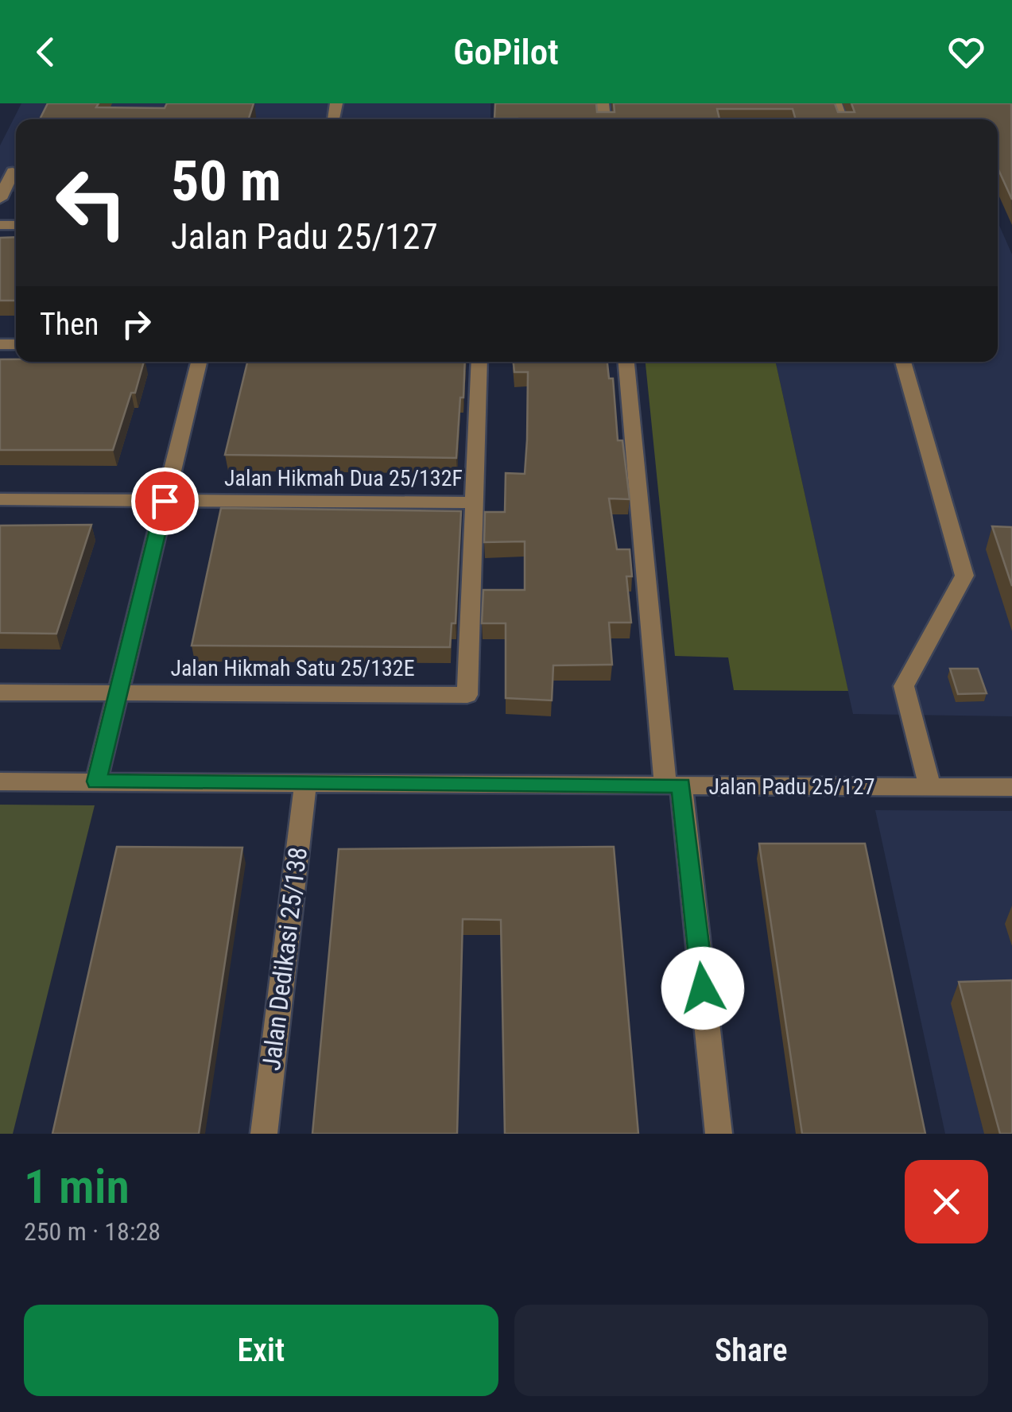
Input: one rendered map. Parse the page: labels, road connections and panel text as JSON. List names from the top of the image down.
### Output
{
  "streets": {
    "street": [
      "Jalan Hikmah Dua 25/132F",
      "Jalan Hikmah Satu 25/132E",
      "Jalan Padu 25/127",
      "Jalan Dedikasi 25/138"
    ]
  },
  "crossings": [
    ["Jalan Hikmah Dua 25/132F", "Jalan Hikmah Satu 25/132E"],
    ["Jalan Padu 25/127", "Jalan Dedikasi 25/138"]
  ],
  "page": {
    "header": "GoPilot",
    "turn": ["50 m", "Jalan Padu 25/127"],
    "then": "Then",
    "heading": ["1 min", "250 m · 18:28"],
    "buttons": ["Exit", "Share"]
  }
}
